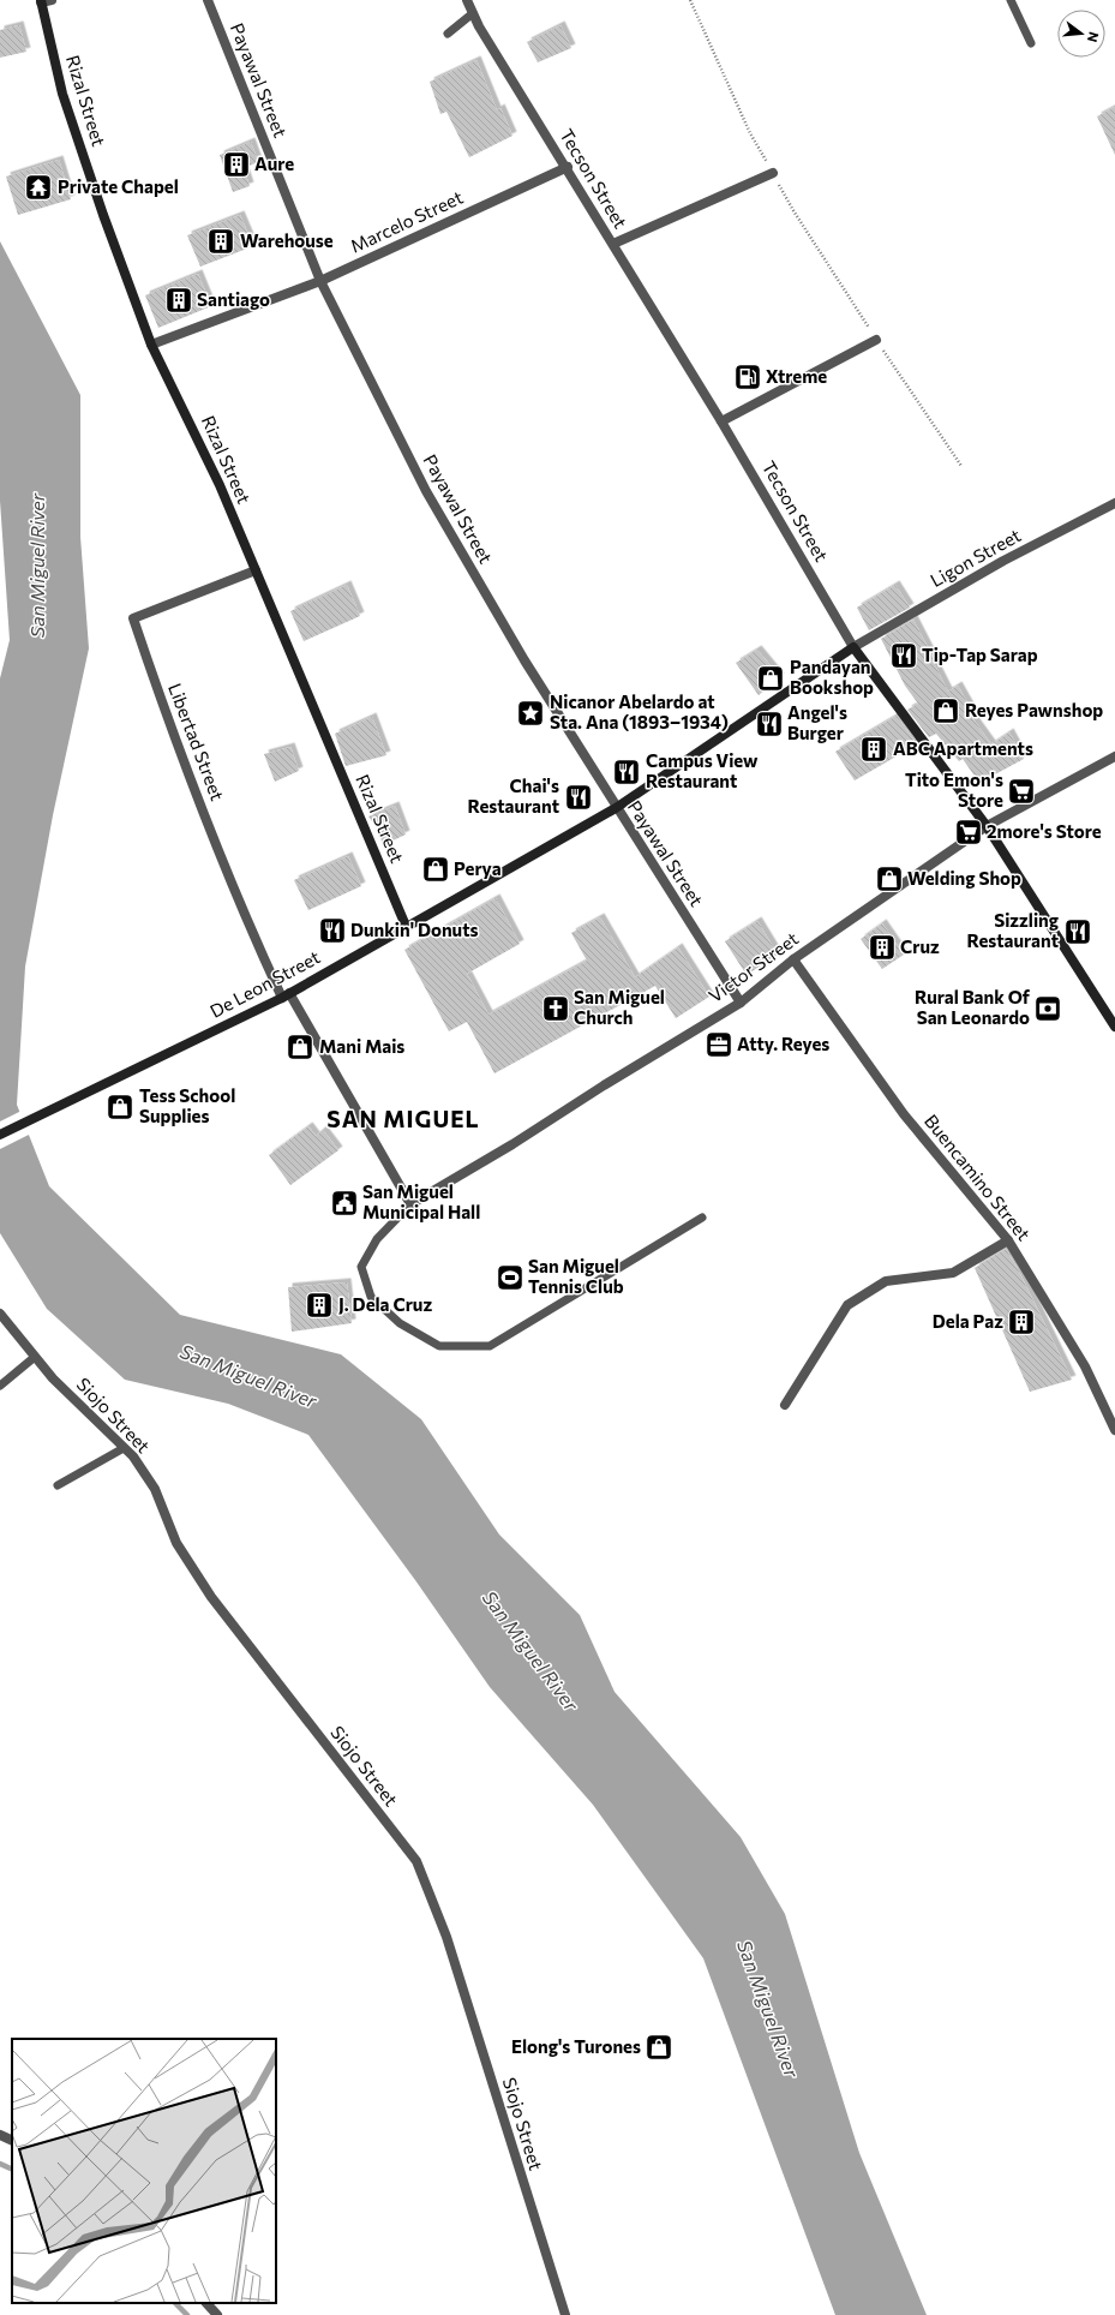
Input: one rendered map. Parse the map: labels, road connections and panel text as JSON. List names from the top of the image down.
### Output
{
  "streets": {
    "main road": ["Rizal Street", "Tecson Street", "De Leon Street"],
    "street": [
      "Payawal Street",
      "Marcelo Street",
      "Ligon Street",
      "Libertad Street",
      "Victor Street",
      "Buencamino Street",
      "Siojo Street"
    ]
  },
  "crossings": [
    ["Payawal Street", "Marcelo Street"],
    ["Payawal Street", "Victor Street"],
    ["Payawal Street", "De Leon Street"],
    ["Rizal Street", "Marcelo Street"],
    ["Rizal Street", "Libertad Street"],
    ["Rizal Street", "De Leon Street"],
    ["Tecson Street", "Marcelo Street"],
    ["Tecson Street", "Ligon Street"],
    ["Tecson Street", "Victor Street"],
    ["Tecson Street", "De Leon Street"],
    ["Ligon Street", "De Leon Street"],
    ["Libertad Street", "Victor Street"],
    ["Libertad Street", "De Leon Street"],
    ["Victor Street", "Buencamino Street"]
  ],
  "districts": ["SAN MIGUEL"],
  "water": ["San Miguel River"],
  "places": {
    "building": [
      "Aure",
      "Warehouse",
      "Santiago",
      "ABC Apartments",
      "Cruz",
      "J. Dela Cruz",
      "Dela Paz"
    ],
    "temple": ["Private Chapel"],
    "fuel station": ["Xtreme"],
    "restaurant": [
      "Tip-Tap Sarap",
      "Angel's Burger",
      "Campus View Restaurant",
      "Chai's Restaurant",
      "Dunkin' Donuts",
      "Sizzling Restaurant"
    ],
    "shop": [
      "Pandayan Bookshop",
      "Reyes Pawnshop",
      "Perya",
      "Welding Shop",
      "Mani Mais",
      "Tess School Supplies",
      "Elong's Turones"
    ],
    "place": ["Nicanor Abelardo at Sta. Ana (1893–1934)"],
    "supermarket": ["Tito Emon's Store", "2more's Store"],
    "church": ["San Miguel Church"],
    "bank": ["Rural Bank Of San Leonardo"],
    "office": ["Atty. Reyes"],
    "public building": ["San Miguel Municipal Hall"],
    "sports": ["San Miguel Tennis Club"]
  },
  "north": "right"
}
